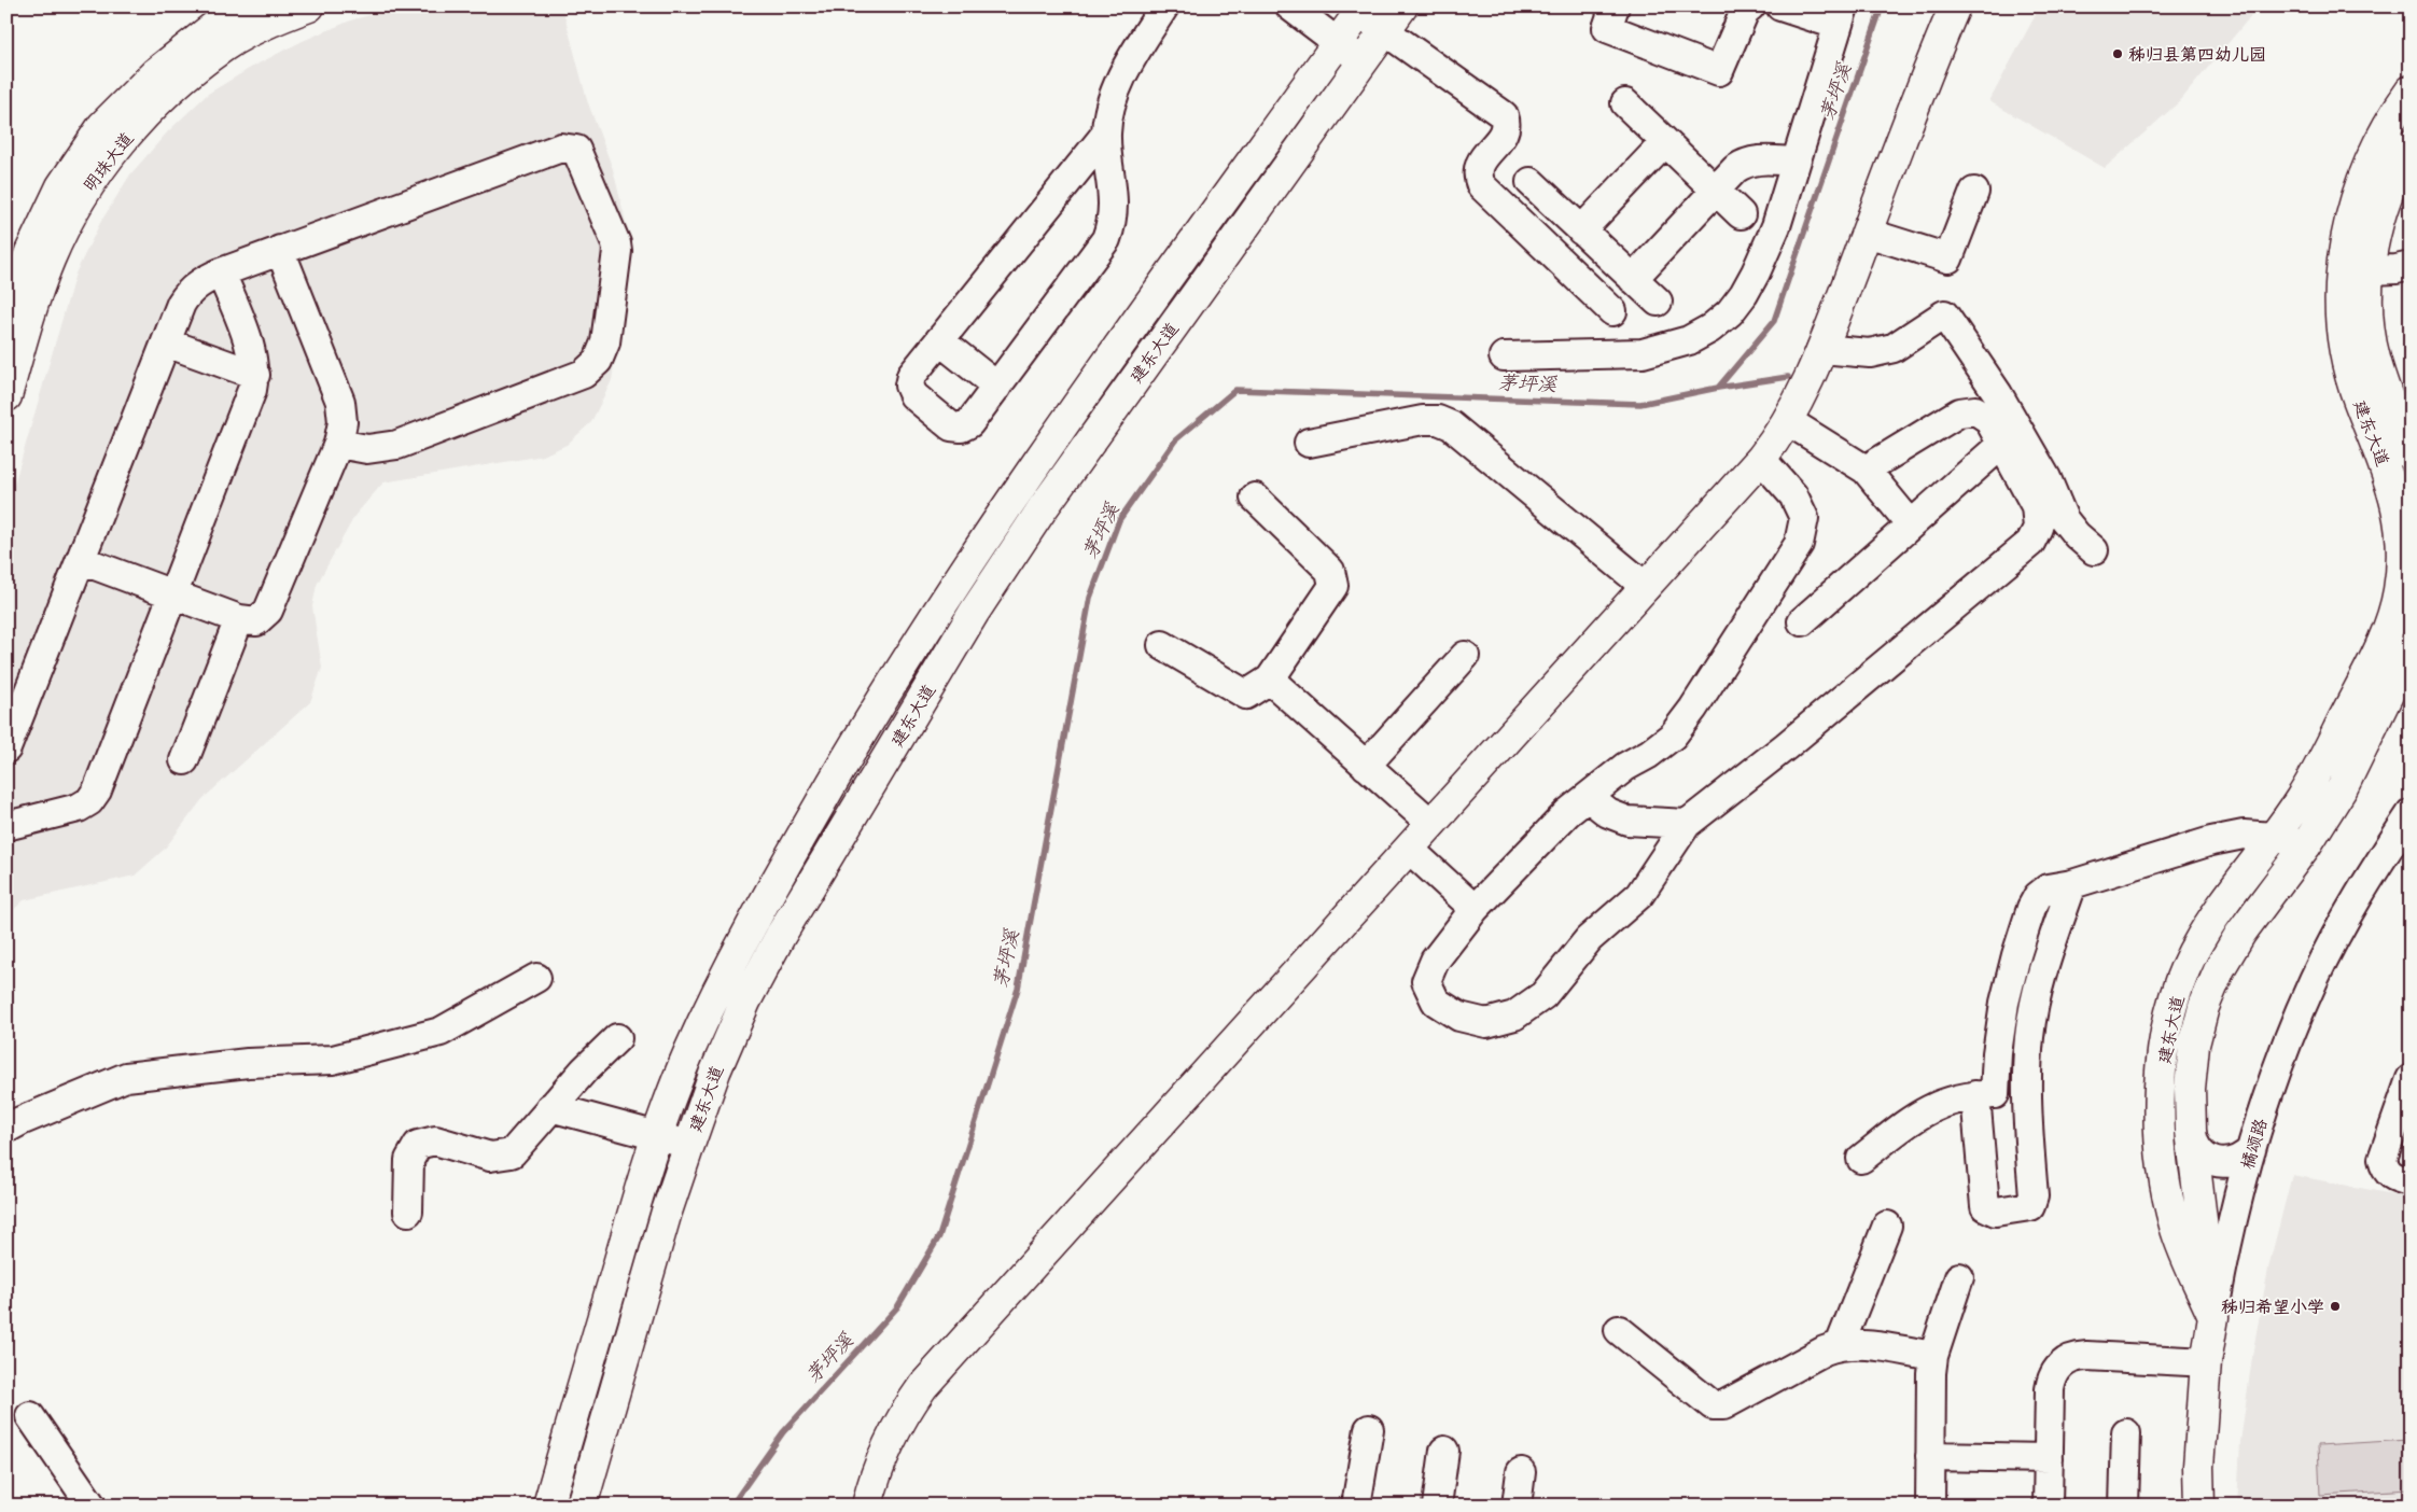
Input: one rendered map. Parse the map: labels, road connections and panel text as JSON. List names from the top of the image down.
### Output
{
  "streets": {
    "main road": ["明珠大道", "建东大道", "橘颂路"]
  },
  "crossings": [
    ["建东大道", "橘颂路"]
  ],
  "water": ["茅坪溪"],
  "places": ["秭归县第四幼儿园", "秭归希望小学"]
}
